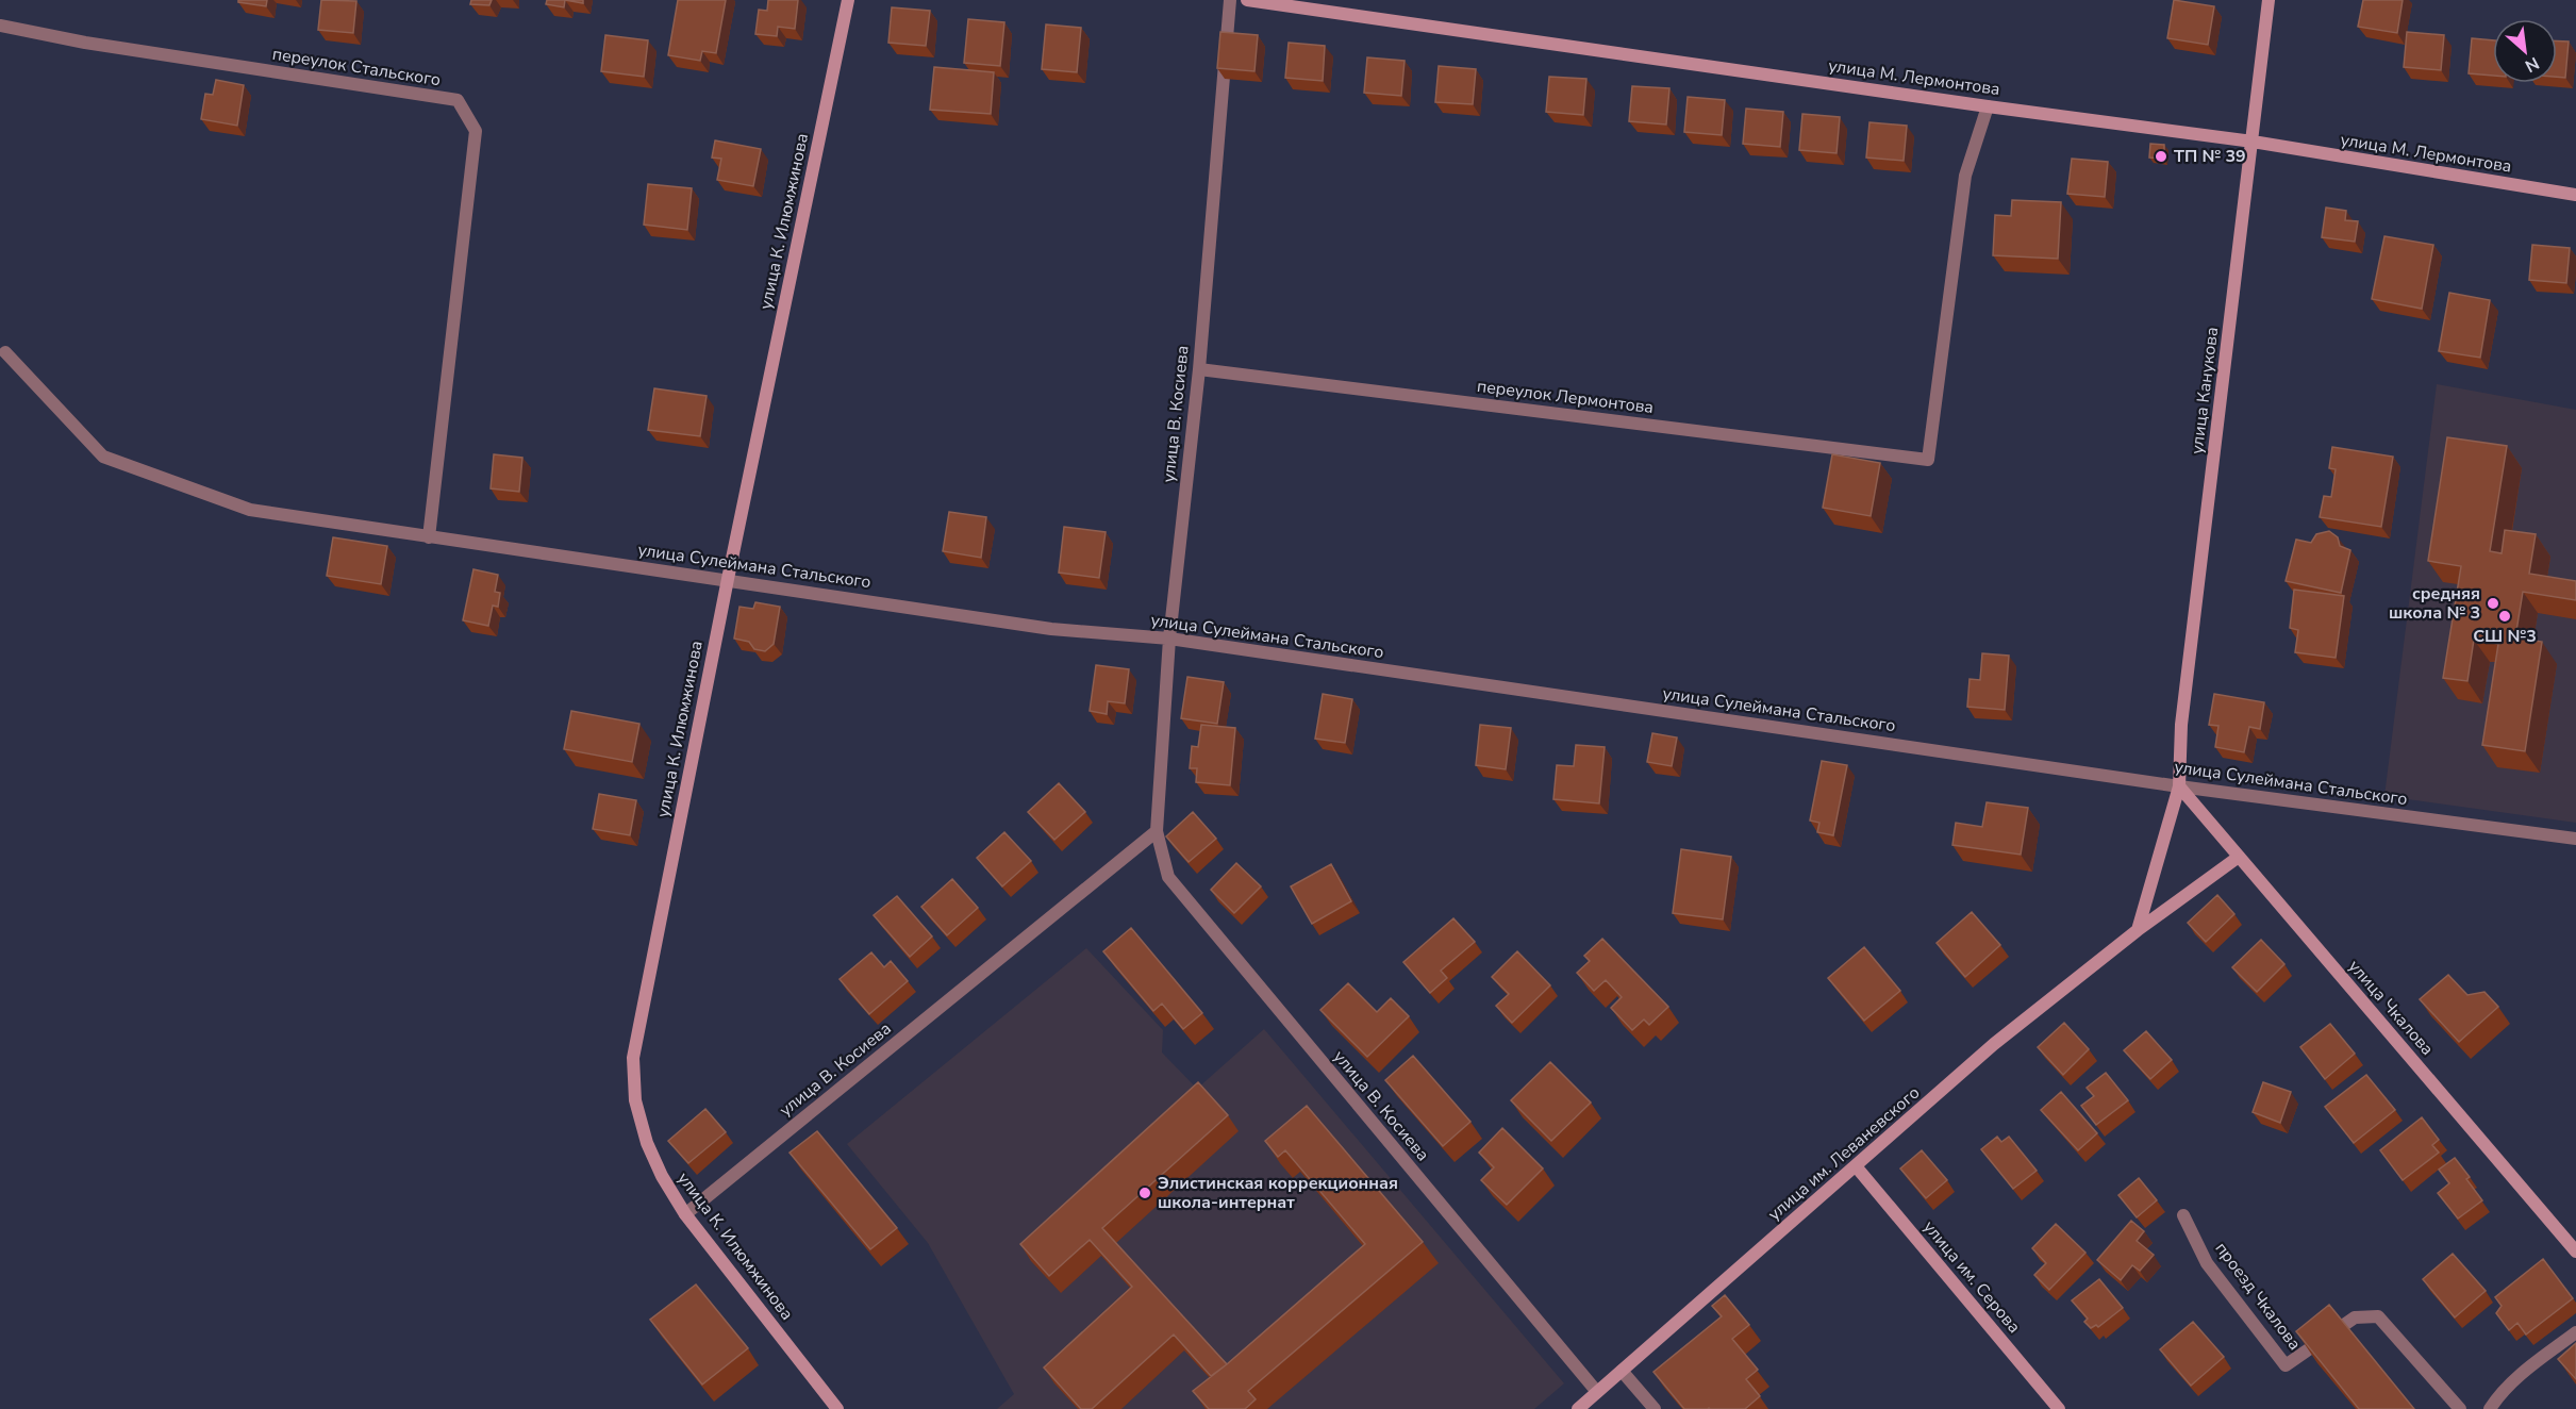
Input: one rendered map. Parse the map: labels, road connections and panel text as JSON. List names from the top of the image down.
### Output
{
  "streets": {
    "street": [
      "переулок Стальского",
      "улица М. Лермонтова",
      "улица К. Илюмжинова",
      "улица Канукова",
      "переулок Лермонтова",
      "улица В. Косиева",
      "улица Сулеймана Стальского",
      "улица Чкалова",
      "улица им. Леваневского",
      "улица им. Серова",
      "проезд Чкалова"
    ]
  },
  "crossings": [
    ["переулок Стальского", "улица Сулеймана Стальского"],
    ["улица М. Лермонтова", "улица Канукова"],
    ["улица М. Лермонтова", "переулок Лермонтова"],
    ["улица К. Илюмжинова", "улица В. Косиева"],
    ["улица К. Илюмжинова", "улица Сулеймана Стальского"],
    ["улица Канукова", "улица Сулеймана Стальского"],
    ["улица Канукова", "улица Чкалова"],
    ["переулок Лермонтова", "улица В. Косиева"],
    ["улица В. Косиева", "улица Сулеймана Стальского"],
    ["улица В. Косиева", "улица им. Леваневского"],
    ["улица Сулеймана Стальского", "улица Чкалова"],
    ["улица Чкалова", "улица им. Леваневского"],
    ["улица им. Леваневского", "улица им. Серова"]
  ],
  "places": [
    "ТП № 39",
    "средняя школа № 3",
    "СШ №3",
    "Элистинская коррекционная школа-интернат"
  ],
  "north": "bottom right"
}
